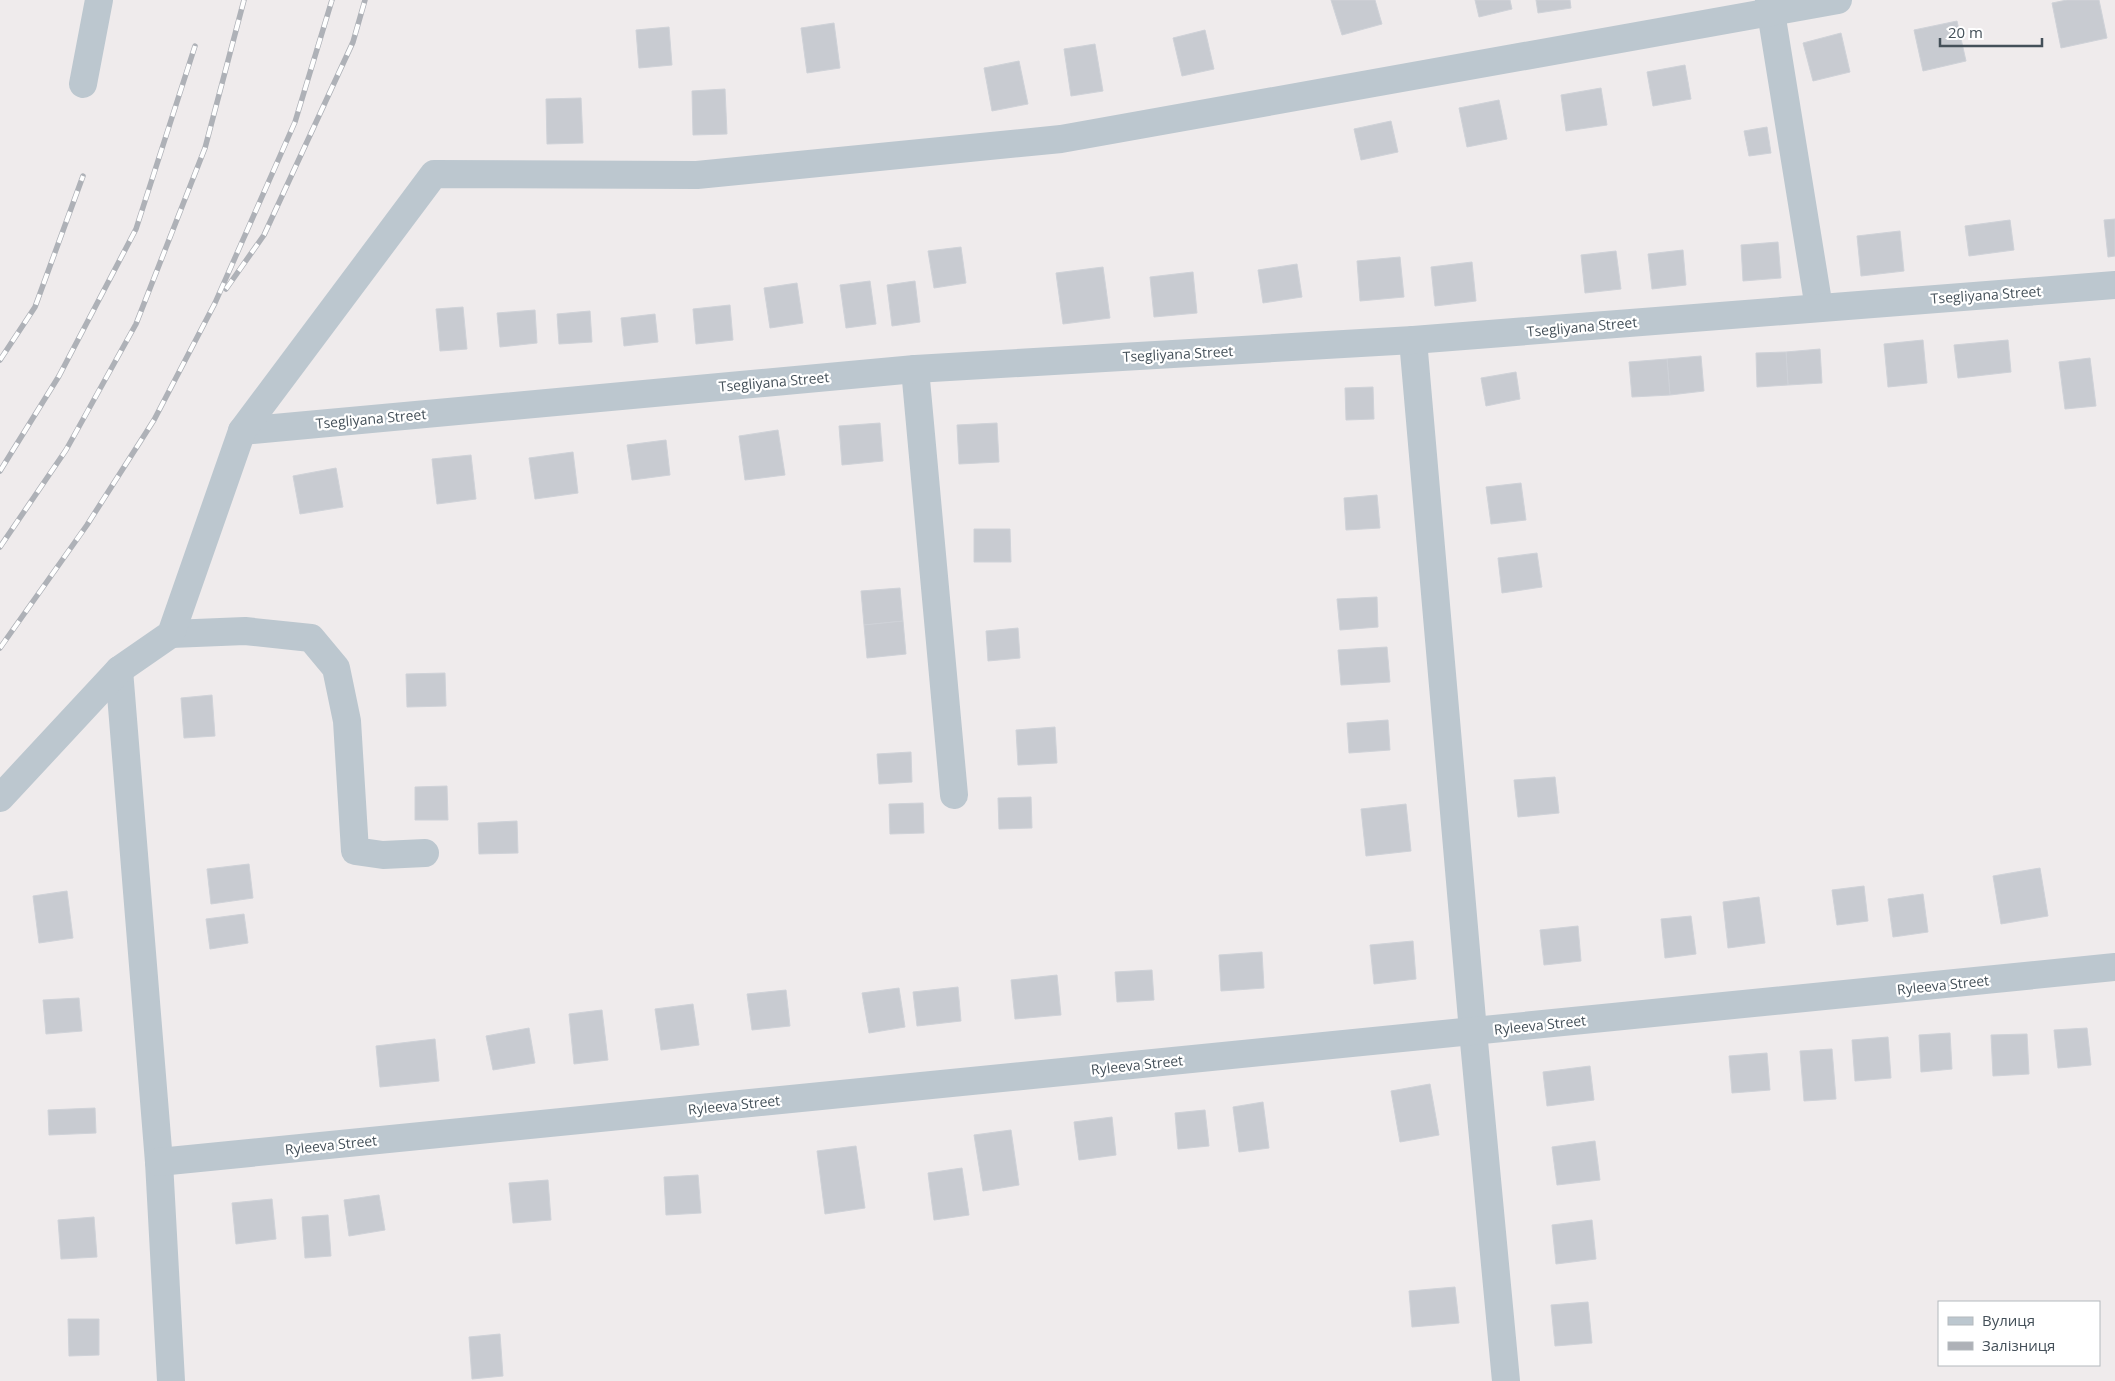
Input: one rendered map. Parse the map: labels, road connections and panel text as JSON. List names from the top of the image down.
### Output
{
  "streets": {
    "street": ["Tsegliyana Street", "Ryleeva Street"]
  },
  "legend": ["Вулиця", "Залізниця"],
  "scale_bar": "20 m"
}
